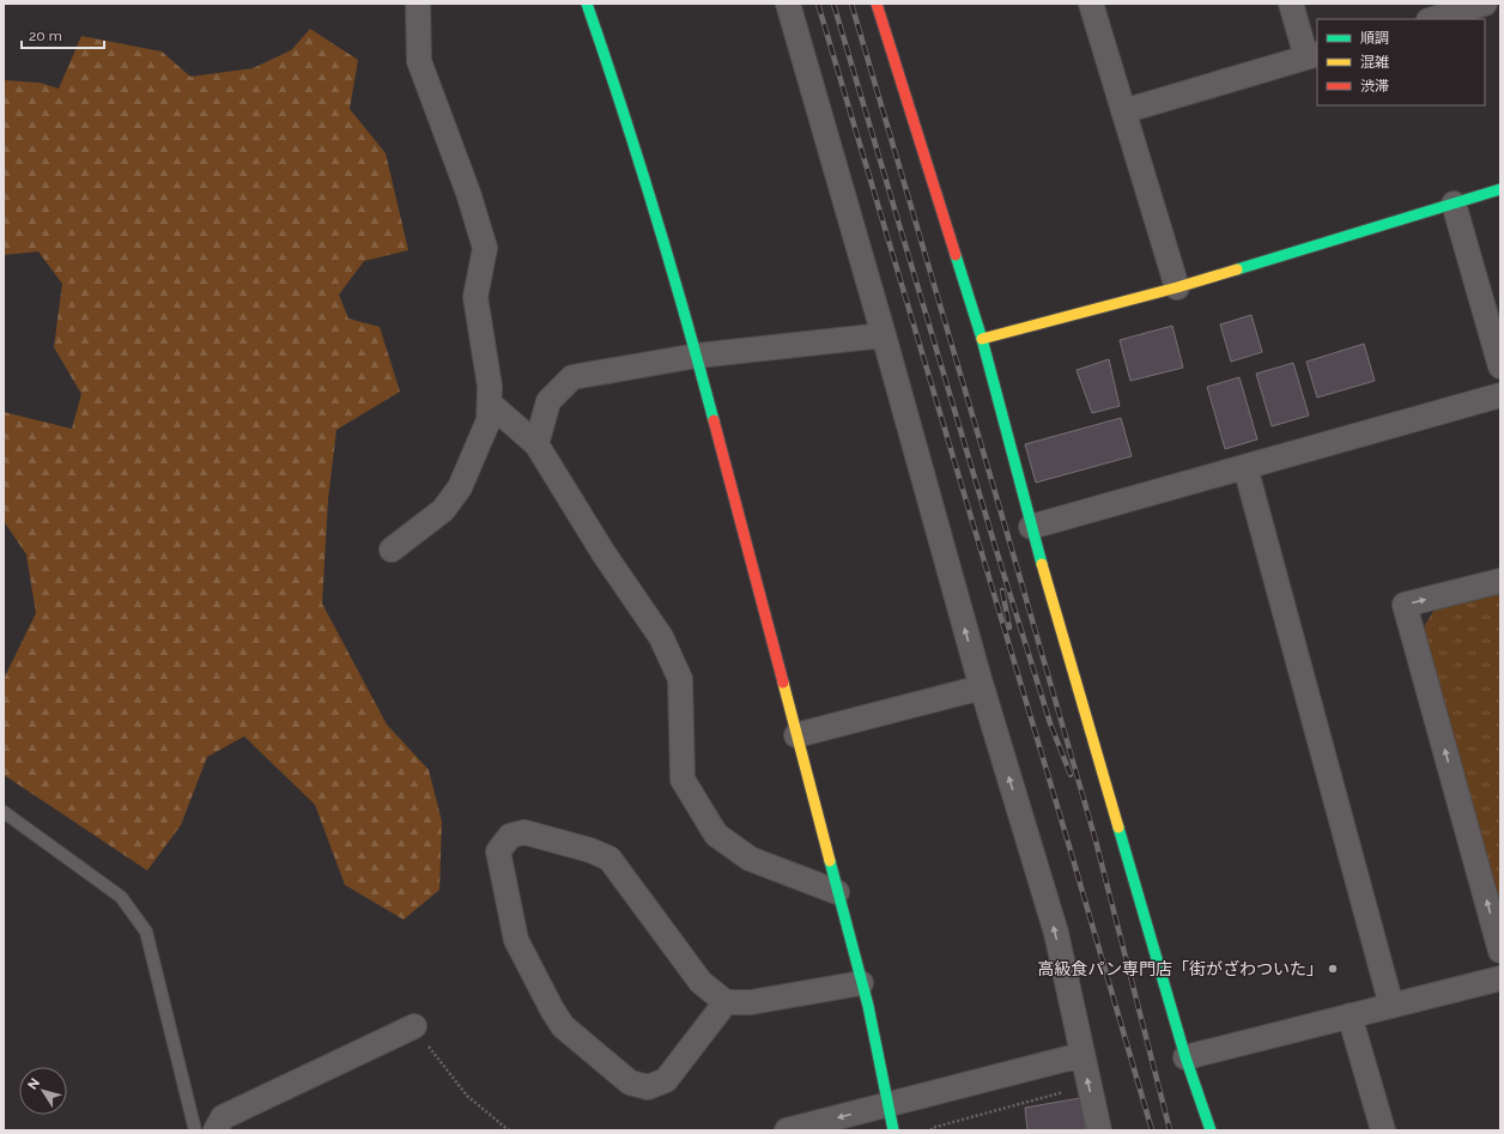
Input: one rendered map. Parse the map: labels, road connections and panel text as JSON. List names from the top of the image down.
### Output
{
  "places": ["高級食パン専門店「街がざわついた」"],
  "legend": ["順調", "混雑", "渋滞"],
  "scale_bar": "20 m",
  "north": "top left"
}
